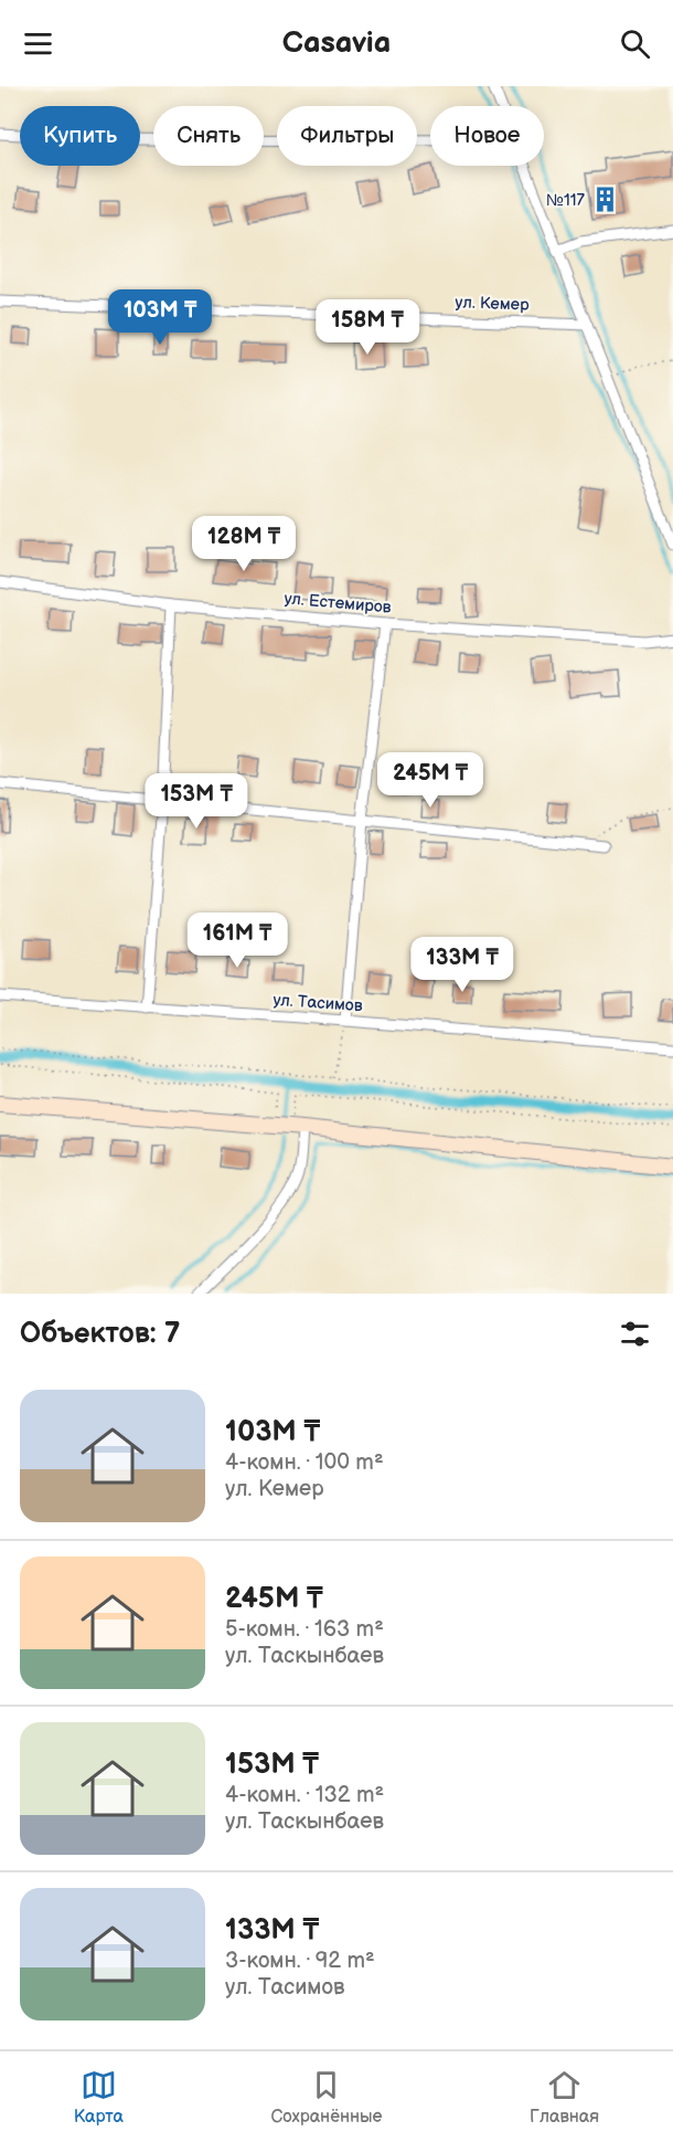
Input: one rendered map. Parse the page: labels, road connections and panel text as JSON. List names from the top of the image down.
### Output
{
  "streets": {
    "street": ["ул. Кемер", "ул. Естемиров", "ул. Тасимов"]
  },
  "places": {
    "building": ["№117"]
  },
  "page": {
    "header": "Casavia",
    "chip": [
      "Купить",
      "Снять",
      "Фильтры",
      "Новое"
    ],
    "price": [
      "103M ₸",
      "158M ₸",
      "128M ₸",
      "245M ₸",
      "153M ₸",
      "161M ₸",
      "133M ₸"
    ],
    "heading": "Объектов: 7",
    "list": [
      {
        "name": "103M ₸",
        "note": "4-комн. · 100 m² · ул. Кемер"
      },
      {
        "name": "245M ₸",
        "note": "5-комн. · 163 m² · ул. Таскынбаев"
      },
      {
        "name": "153M ₸",
        "note": "4-комн. · 132 m² · ул. Таскынбаев"
      },
      {
        "name": "133M ₸",
        "note": "3-комн. · 92 m² · ул. Тасимов"
      }
    ],
    "tabs": ["Карта", "Сохранённые", "Главная"]
  }
}
